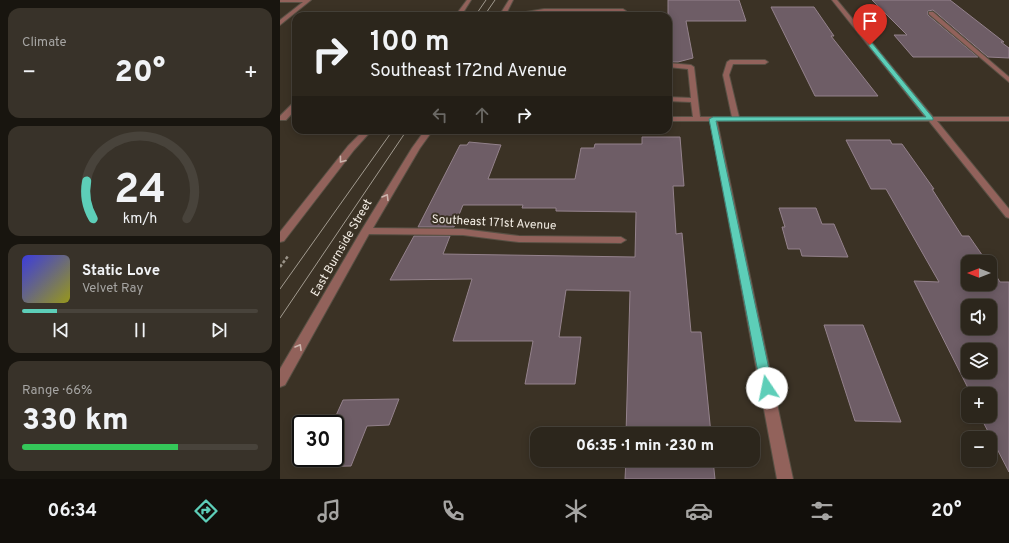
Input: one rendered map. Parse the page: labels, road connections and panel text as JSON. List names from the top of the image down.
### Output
{
  "streets": {
    "street": ["Southeast 171st Avenue", "East Burnside Street"]
  },
  "crossings": [
    ["Southeast 171st Avenue", "East Burnside Street"]
  ],
  "north": "left",
  "page": {
    "tile": [
      "Climate",
      ["Range · 66%", "330 km"]
    ],
    "turn": ["100 m", "Southeast 172nd Avenue"],
    "heat": ["−", "20°", "+"],
    "song": ["Static Love", "Velvet Ray"],
    "map_buttons": ["+", "−"],
    "limit": "30",
    "trip": "06:35 · 1 min · 230 m",
    "tabs": ["06:34", "20°"],
    "gauge": ["24", "km/h"]
  }
}
